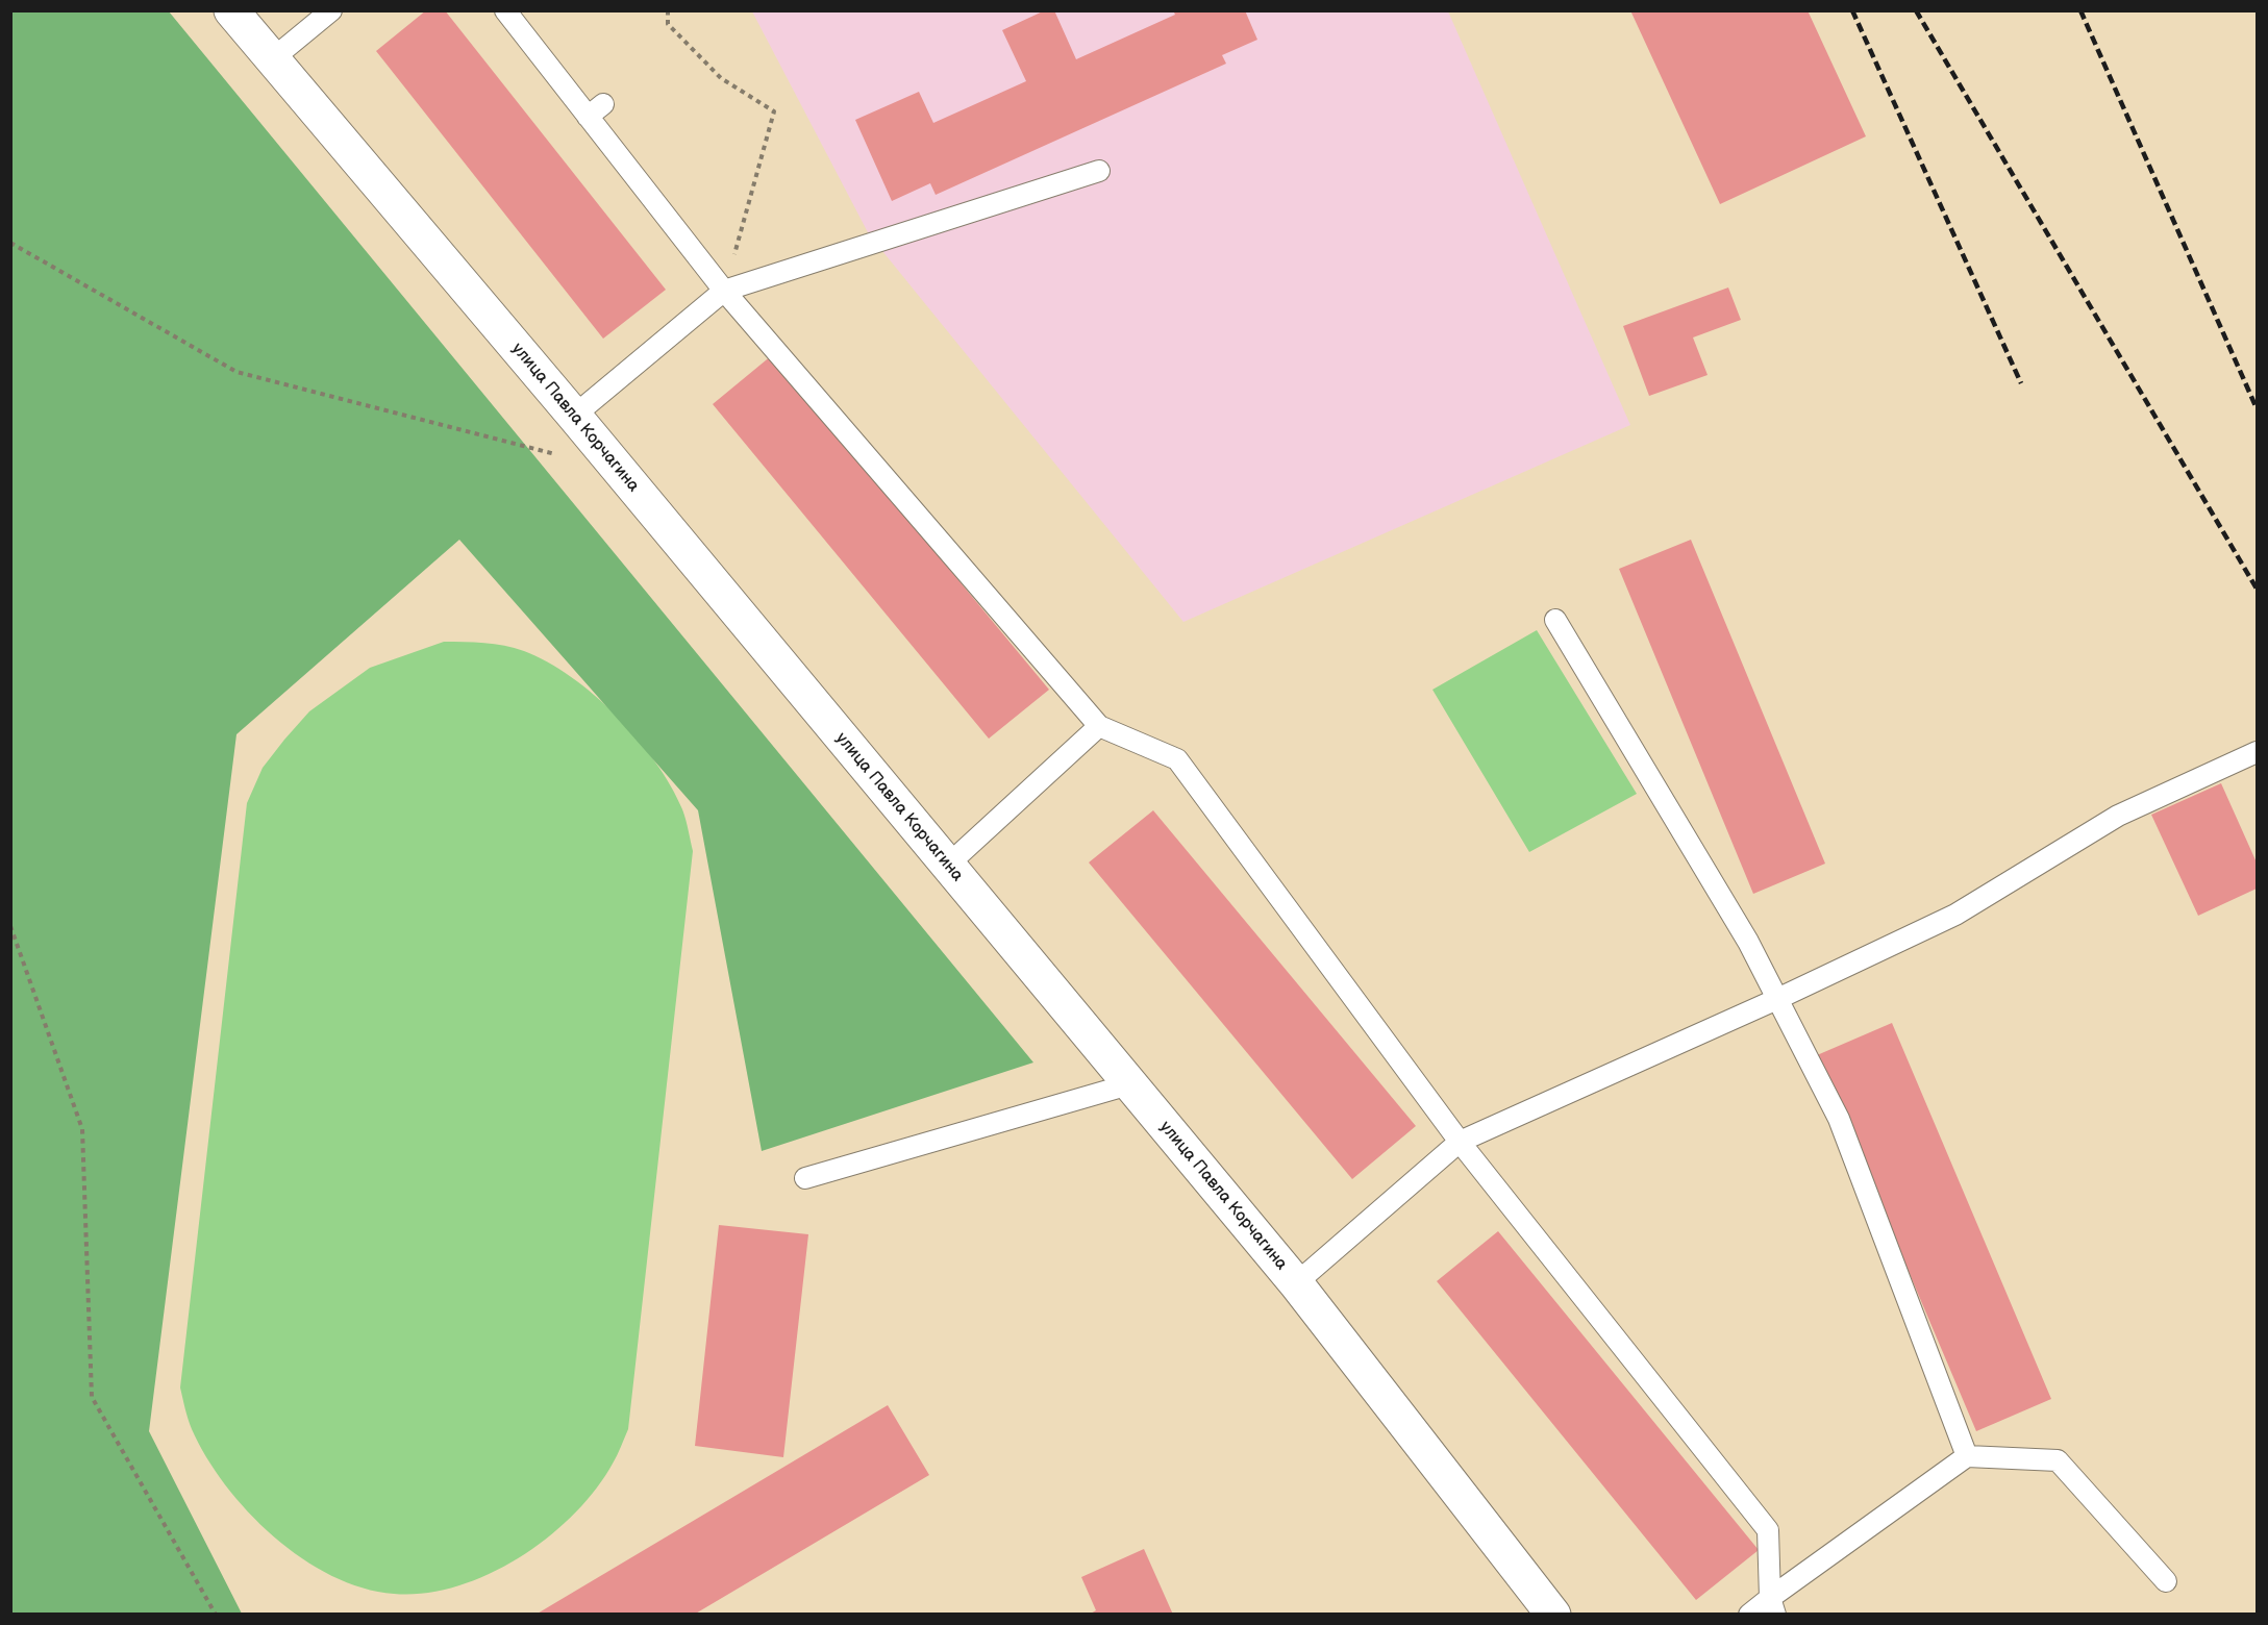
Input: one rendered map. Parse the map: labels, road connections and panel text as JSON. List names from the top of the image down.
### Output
{
  "streets": {
    "main road": ["улица Павла Корчагина"]
  }
}
